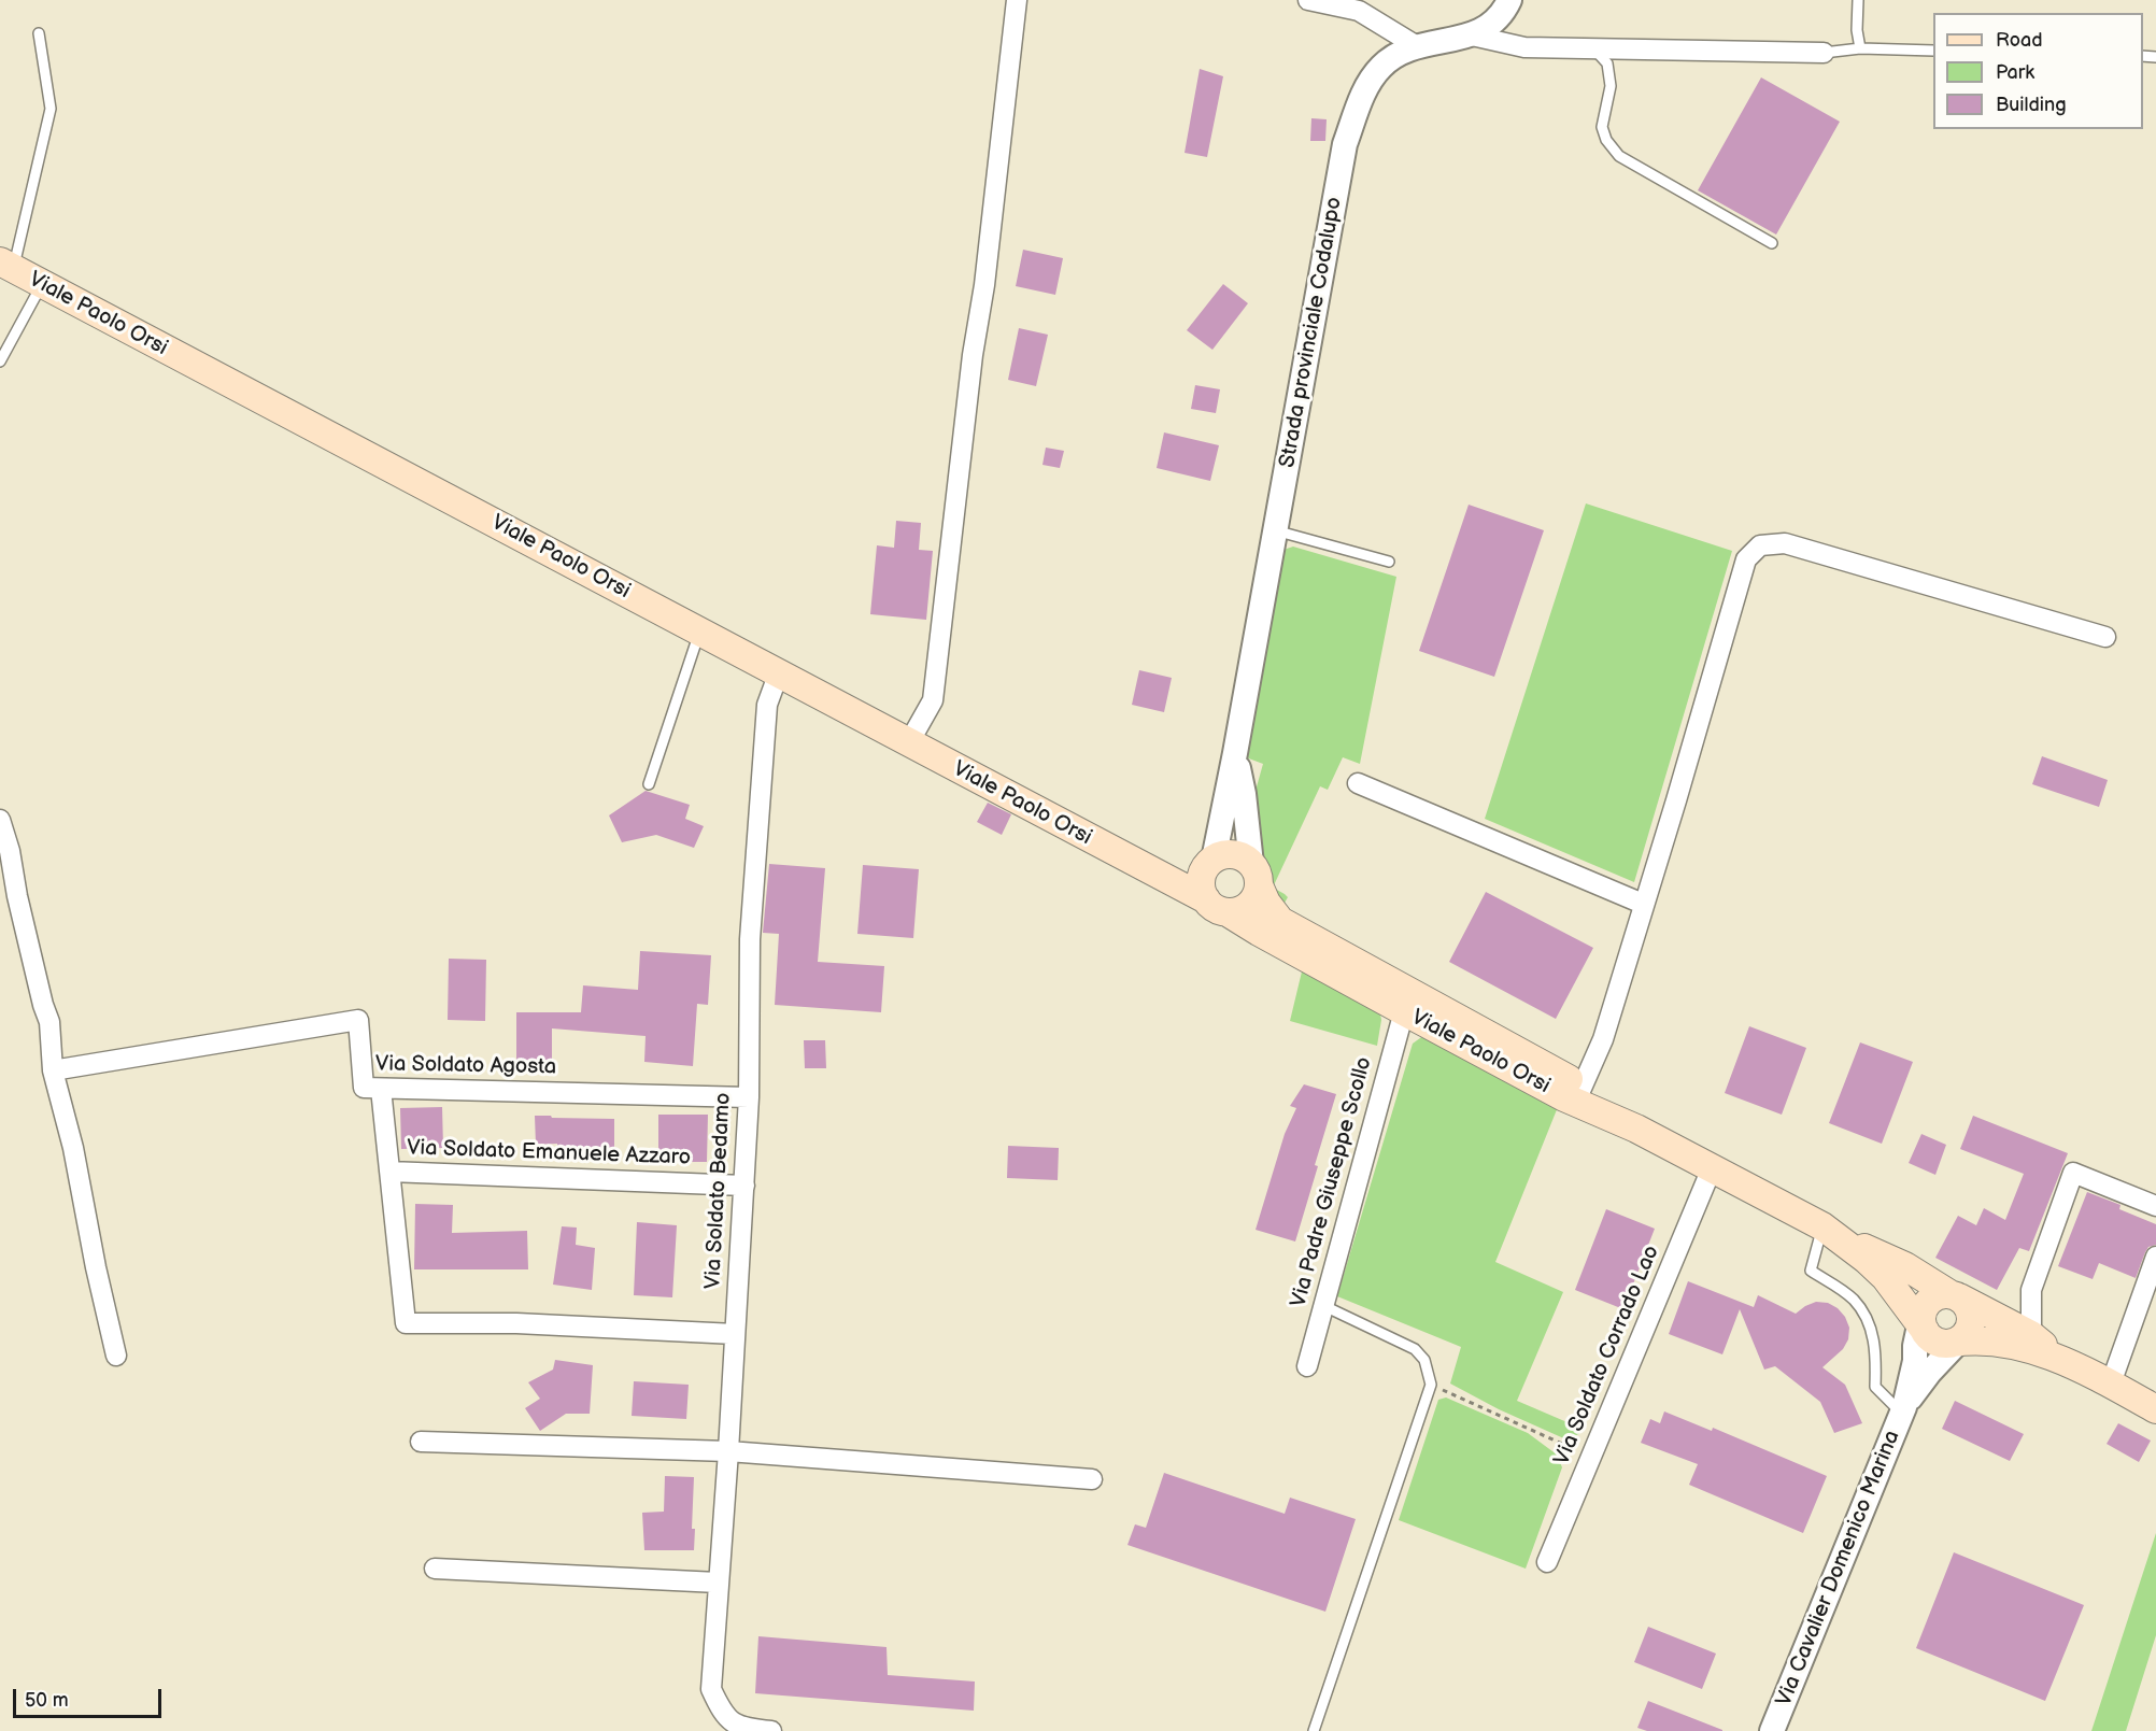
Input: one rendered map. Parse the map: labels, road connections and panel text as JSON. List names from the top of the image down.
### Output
{
  "streets": {
    "main road": ["Viale Paolo Orsi"],
    "street": [
      "Strada provinciale Codalupo",
      "Via Soldato Agosta",
      "Via Soldato Emanuele Azzaro",
      "Via Padre Giuseppe Scollo",
      "Via Soldato Bedamo",
      "Via Soldato Corrado Lao",
      "Via Cavalier Domenico Marina"
    ]
  },
  "crossings": [
    ["Viale Paolo Orsi", "Strada provinciale Codalupo"],
    ["Viale Paolo Orsi", "Via Padre Giuseppe Scollo"],
    ["Viale Paolo Orsi", "Via Soldato Bedamo"],
    ["Viale Paolo Orsi", "Via Soldato Corrado Lao"],
    ["Via Soldato Agosta", "Via Soldato Bedamo"],
    ["Via Soldato Emanuele Azzaro", "Via Soldato Bedamo"]
  ],
  "legend": ["Road", "Park", "Building"],
  "scale_bar": "50 m"
}
